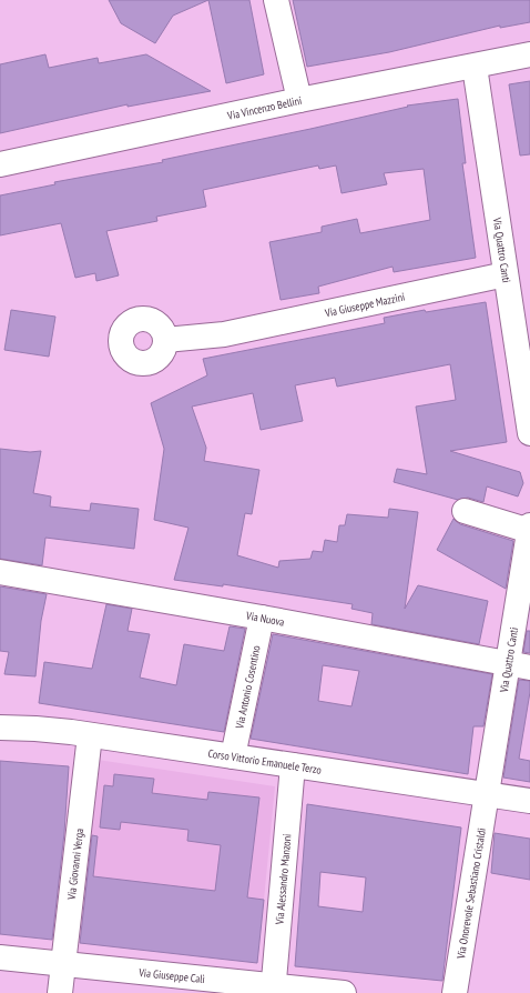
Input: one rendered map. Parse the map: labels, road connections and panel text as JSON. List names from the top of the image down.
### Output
{
  "streets": {
    "street": [
      "Via Vincenzo Bellini",
      "Via Quattro Canti",
      "Via Giuseppe Mazzini",
      "Via Nuova",
      "Via Antonio Cosentino",
      "Corso Vittorio Emanuele Terzo",
      "Via Giovanni Verga",
      "Via Alessandro Manzoni",
      "Via Onorevole Sebastiano Cristaldi",
      "Via Giuseppe Calì"
    ]
  },
  "crossings": [
    ["Via Vincenzo Bellini", "Via Quattro Canti"],
    ["Via Quattro Canti", "Via Giuseppe Mazzini"],
    ["Via Quattro Canti", "Via Nuova"],
    ["Via Quattro Canti", "Corso Vittorio Emanuele Terzo"],
    ["Via Quattro Canti", "Via Onorevole Sebastiano Cristaldi"],
    ["Via Nuova", "Via Antonio Cosentino"],
    ["Via Antonio Cosentino", "Corso Vittorio Emanuele Terzo"],
    ["Corso Vittorio Emanuele Terzo", "Via Giovanni Verga"],
    ["Corso Vittorio Emanuele Terzo", "Via Alessandro Manzoni"],
    ["Corso Vittorio Emanuele Terzo", "Via Onorevole Sebastiano Cristaldi"],
    ["Via Giovanni Verga", "Via Giuseppe Calì"],
    ["Via Alessandro Manzoni", "Via Giuseppe Calì"]
  ]
}
